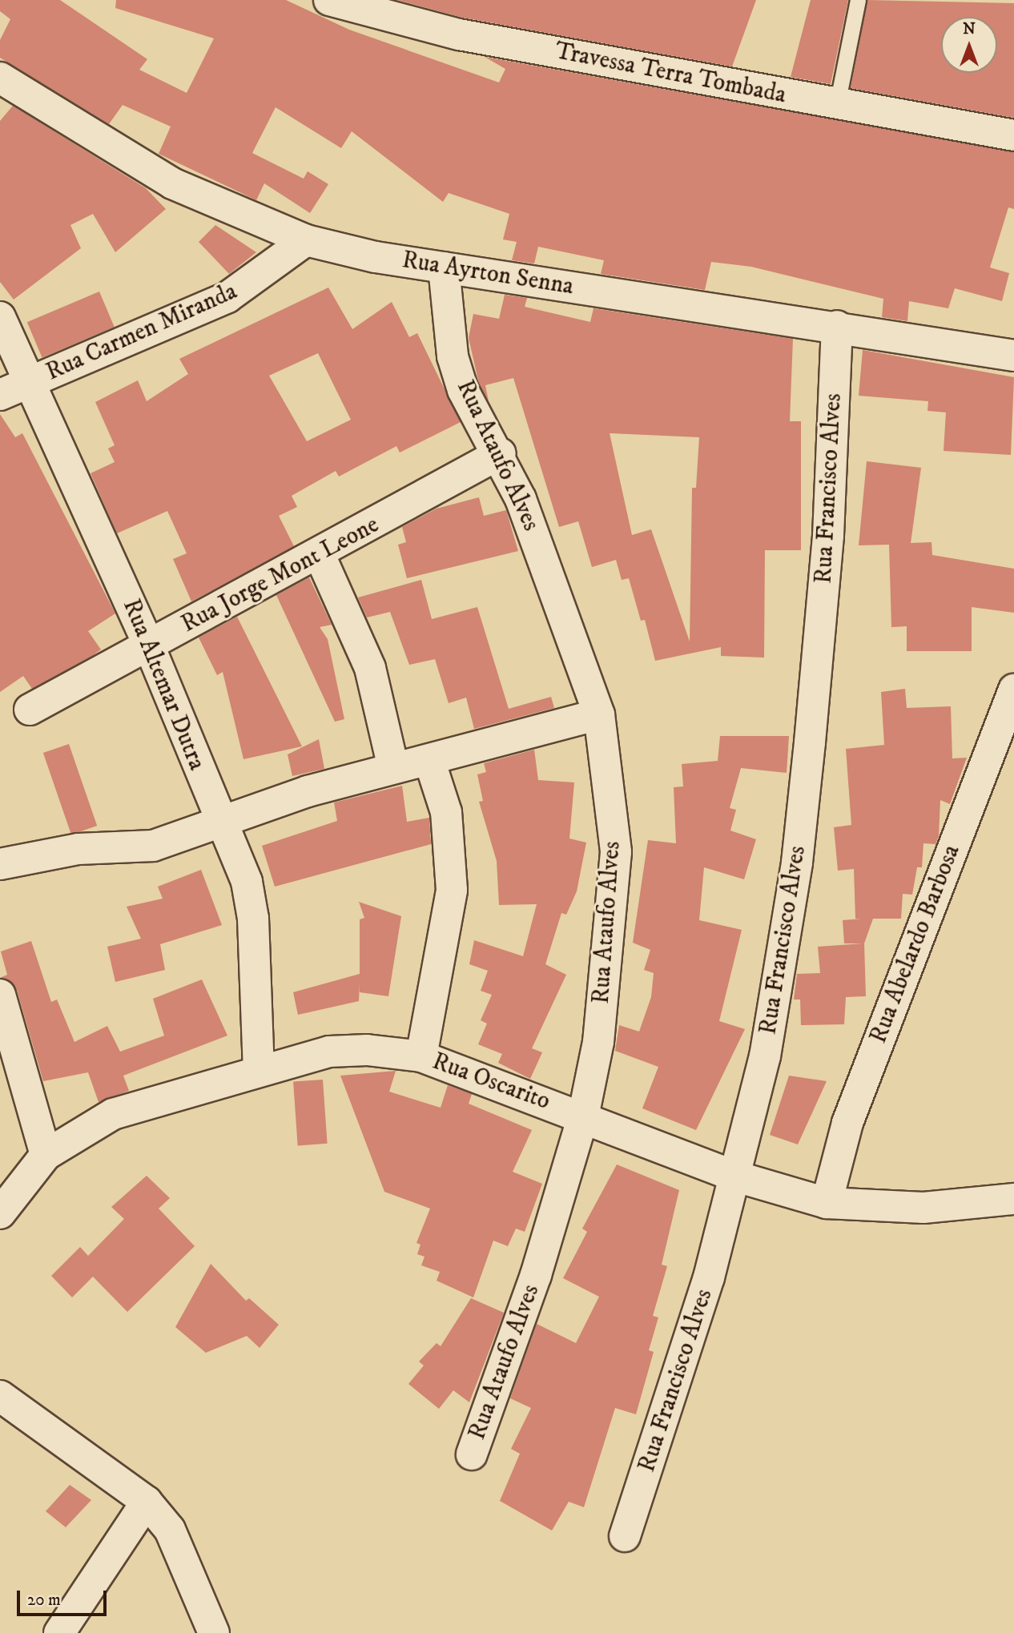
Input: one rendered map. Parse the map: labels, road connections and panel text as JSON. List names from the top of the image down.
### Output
{
  "streets": {
    "street": [
      "Travessa Terra Tombada",
      "Rua Ayrton Senna",
      "Rua Carmen Miranda",
      "Rua Ataufo Alves",
      "Rua Francisco Alves",
      "Rua Jorge Mont Leone",
      "Rua Altemar Dutra",
      "Rua Abelardo Barbosa",
      "Rua Oscarito"
    ]
  },
  "crossings": [
    ["Rua Ayrton Senna", "Rua Carmen Miranda"],
    ["Rua Ayrton Senna", "Rua Ataufo Alves"],
    ["Rua Ayrton Senna", "Rua Francisco Alves"],
    ["Rua Carmen Miranda", "Rua Altemar Dutra"],
    ["Rua Ataufo Alves", "Rua Jorge Mont Leone"],
    ["Rua Ataufo Alves", "Rua Oscarito"],
    ["Rua Francisco Alves", "Rua Oscarito"],
    ["Rua Jorge Mont Leone", "Rua Altemar Dutra"],
    ["Rua Altemar Dutra", "Rua Oscarito"],
    ["Rua Abelardo Barbosa", "Rua Oscarito"]
  ],
  "scale_bar": "20 m",
  "north": "top"
}
